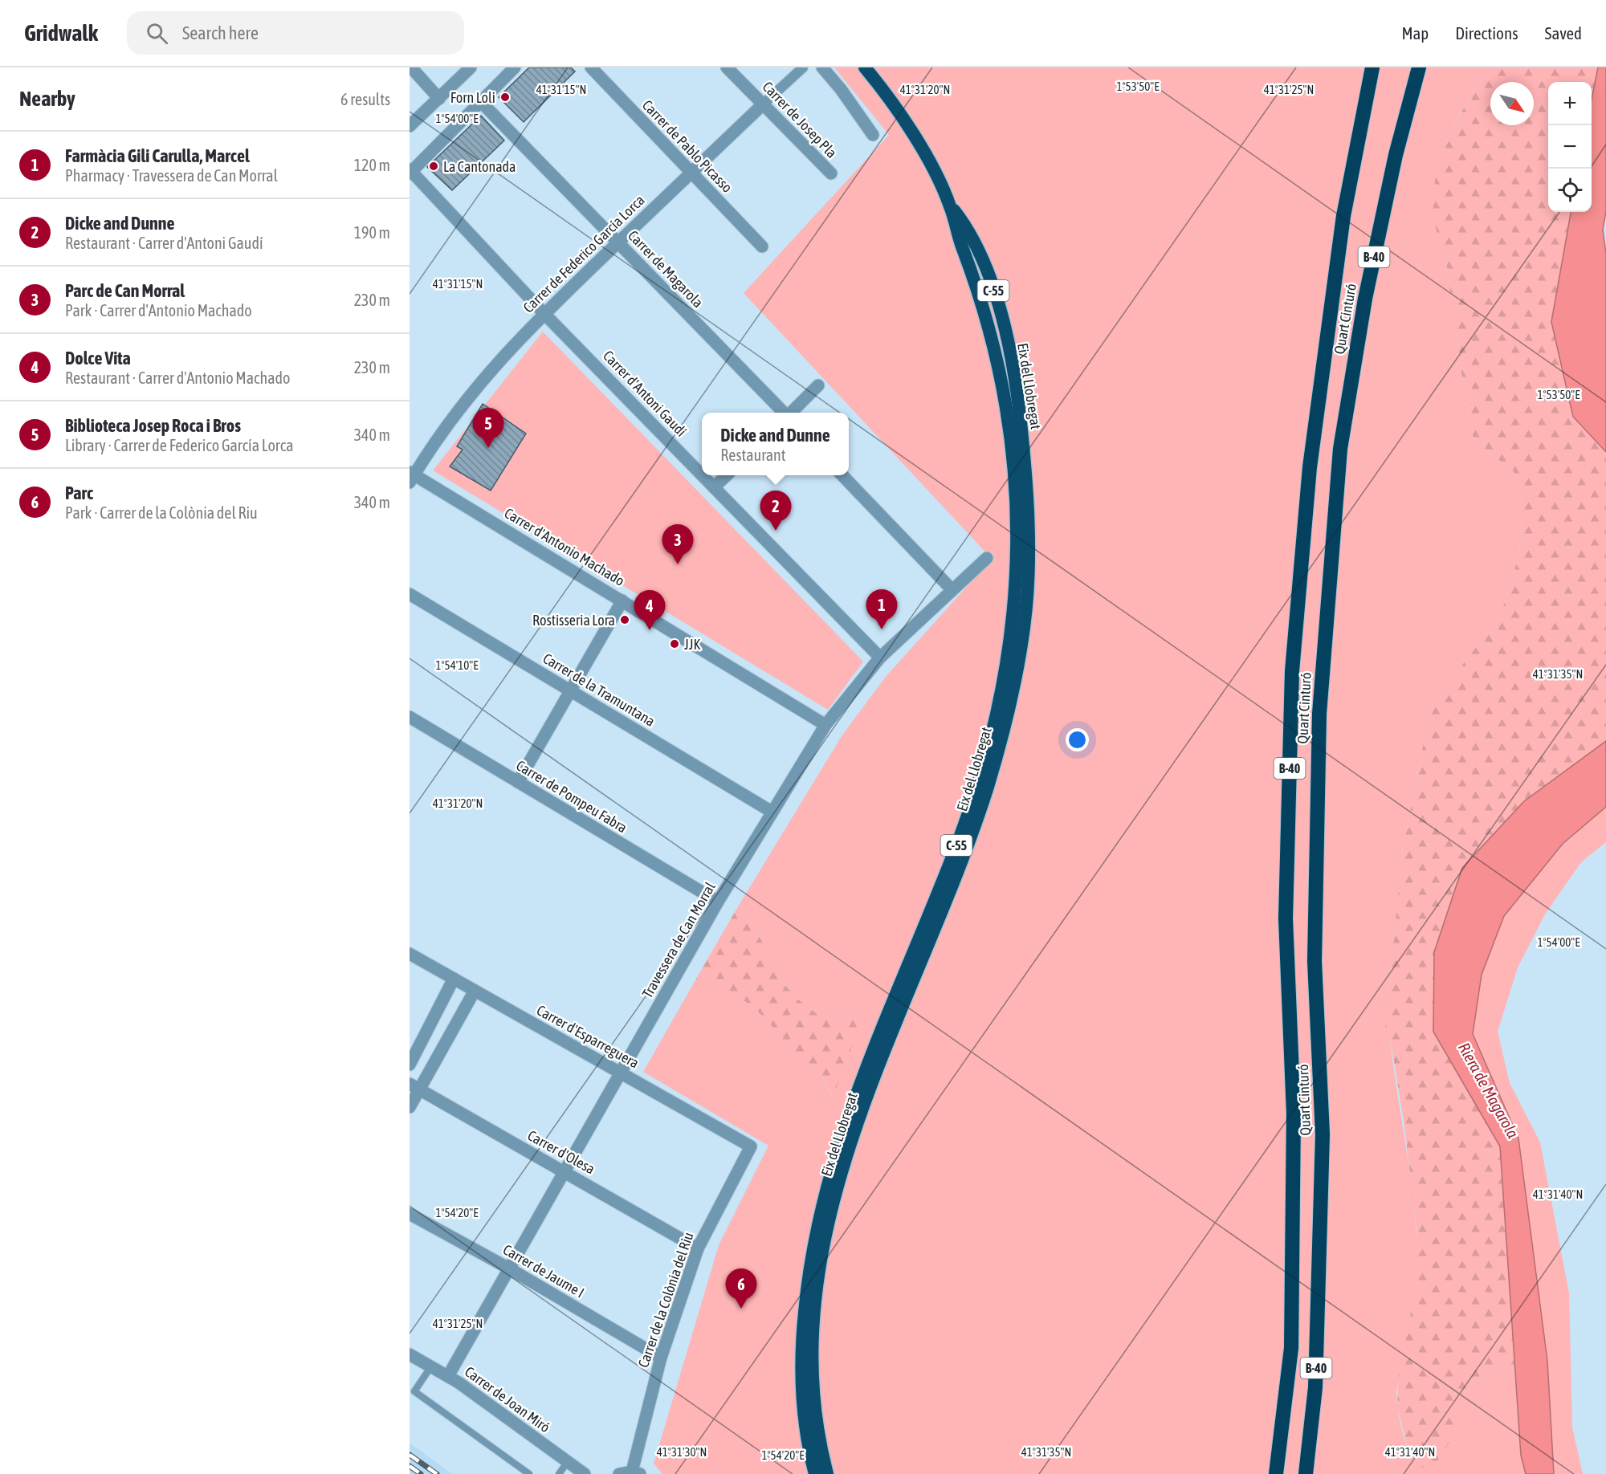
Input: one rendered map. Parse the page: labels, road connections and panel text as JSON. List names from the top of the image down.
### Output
{
  "streets": {
    "highway": [
      "B-40",
      "C-55",
      "Quart Cinturó",
      "Eix del Llobregat"
    ],
    "street": [
      "Carrer de Josep Pla",
      "Carrer de Pablo Picasso",
      "Carrer de Federico García Lorca",
      "Carrer de Magarola",
      "Carrer d'Antoni Gaudí",
      "Carrer d'Antonio Machado",
      "Carrer de la Tramuntana",
      "Carrer de Pompeu Fabra",
      "Travessera de Can Morral",
      "Carrer d'Esparreguera",
      "Carrer d'Olesa",
      "Carrer de Jaume I",
      "Carrer de la Colònia del Riu",
      "Carrer de Joan Miró"
    ]
  },
  "crossings": [
    ["Carrer de Josep Pla", "Carrer de Federico García Lorca"],
    ["Carrer de Pablo Picasso", "Carrer de Federico García Lorca"],
    ["Carrer de Federico García Lorca", "Carrer de Magarola"],
    ["Carrer de Federico García Lorca", "Carrer d'Antoni Gaudí"],
    ["Carrer de Federico García Lorca", "Carrer d'Antonio Machado"],
    ["Carrer d'Antoni Gaudí", "Travessera de Can Morral"],
    ["Carrer d'Antonio Machado", "Travessera de Can Morral"],
    ["Carrer de la Tramuntana", "Travessera de Can Morral"],
    ["Carrer de Pompeu Fabra", "Travessera de Can Morral"],
    ["Travessera de Can Morral", "Carrer d'Esparreguera"],
    ["Travessera de Can Morral", "Carrer d'Olesa"],
    ["Travessera de Can Morral", "Carrer de Jaume I"],
    ["Travessera de Can Morral", "Carrer de Joan Miró"],
    ["Carrer d'Esparreguera", "Carrer de la Colònia del Riu"],
    ["Carrer d'Olesa", "Carrer de la Colònia del Riu"],
    ["Carrer de Jaume I", "Carrer de la Colònia del Riu"]
  ],
  "water": ["Riera de Magarola"],
  "places": [
    "Forn Loli",
    "La Cantonada",
    "Rostisseria Lora",
    "JJK"
  ],
  "north": "bottom right",
  "page": {
    "header": "Gridwalk",
    "search": "Search here",
    "nav": ["Map", "Directions", "Saved"],
    "heading": ["Nearby", "6 results"],
    "map_buttons": ["+", "−"],
    "list": [
      {
        "mark": "1",
        "name": "Farmàcia Gili Carulla, Marcel",
        "note": "Pharmacy · Travessera de Can Morral",
        "value": "120 m"
      },
      {
        "mark": "2",
        "name": "Dicke and Dunne",
        "note": "Restaurant · Carrer d'Antoni Gaudí",
        "value": "190 m"
      },
      {
        "mark": "3",
        "name": "Parc de Can Morral",
        "note": "Park · Carrer d'Antonio Machado",
        "value": "230 m"
      },
      {
        "mark": "4",
        "name": "Dolce Vita",
        "note": "Restaurant · Carrer d'Antonio Machado",
        "value": "230 m"
      },
      {
        "mark": "5",
        "name": "Biblioteca Josep Roca i Bros",
        "note": "Library · Carrer de Federico García Lorca",
        "value": "340 m"
      },
      {
        "mark": "6",
        "name": "Parc",
        "note": "Park · Carrer de la Colònia del Riu",
        "value": "340 m"
      }
    ],
    "pins": [
      "5",
      "2",
      "3",
      "1",
      "4",
      "6"
    ],
    "popup": ["Dicke and Dunne", "Restaurant"]
  },
  "coordinates": [
    "1°53'50\"E",
    "41°31'15\"N",
    "41°31'20\"N",
    "41°31'25\"N",
    "1°54'00\"E",
    "1°54'10\"E",
    "41°31'35\"N",
    "41°31'40\"N",
    "1°54'20\"E",
    "41°31'30\"N"
  ]
}
